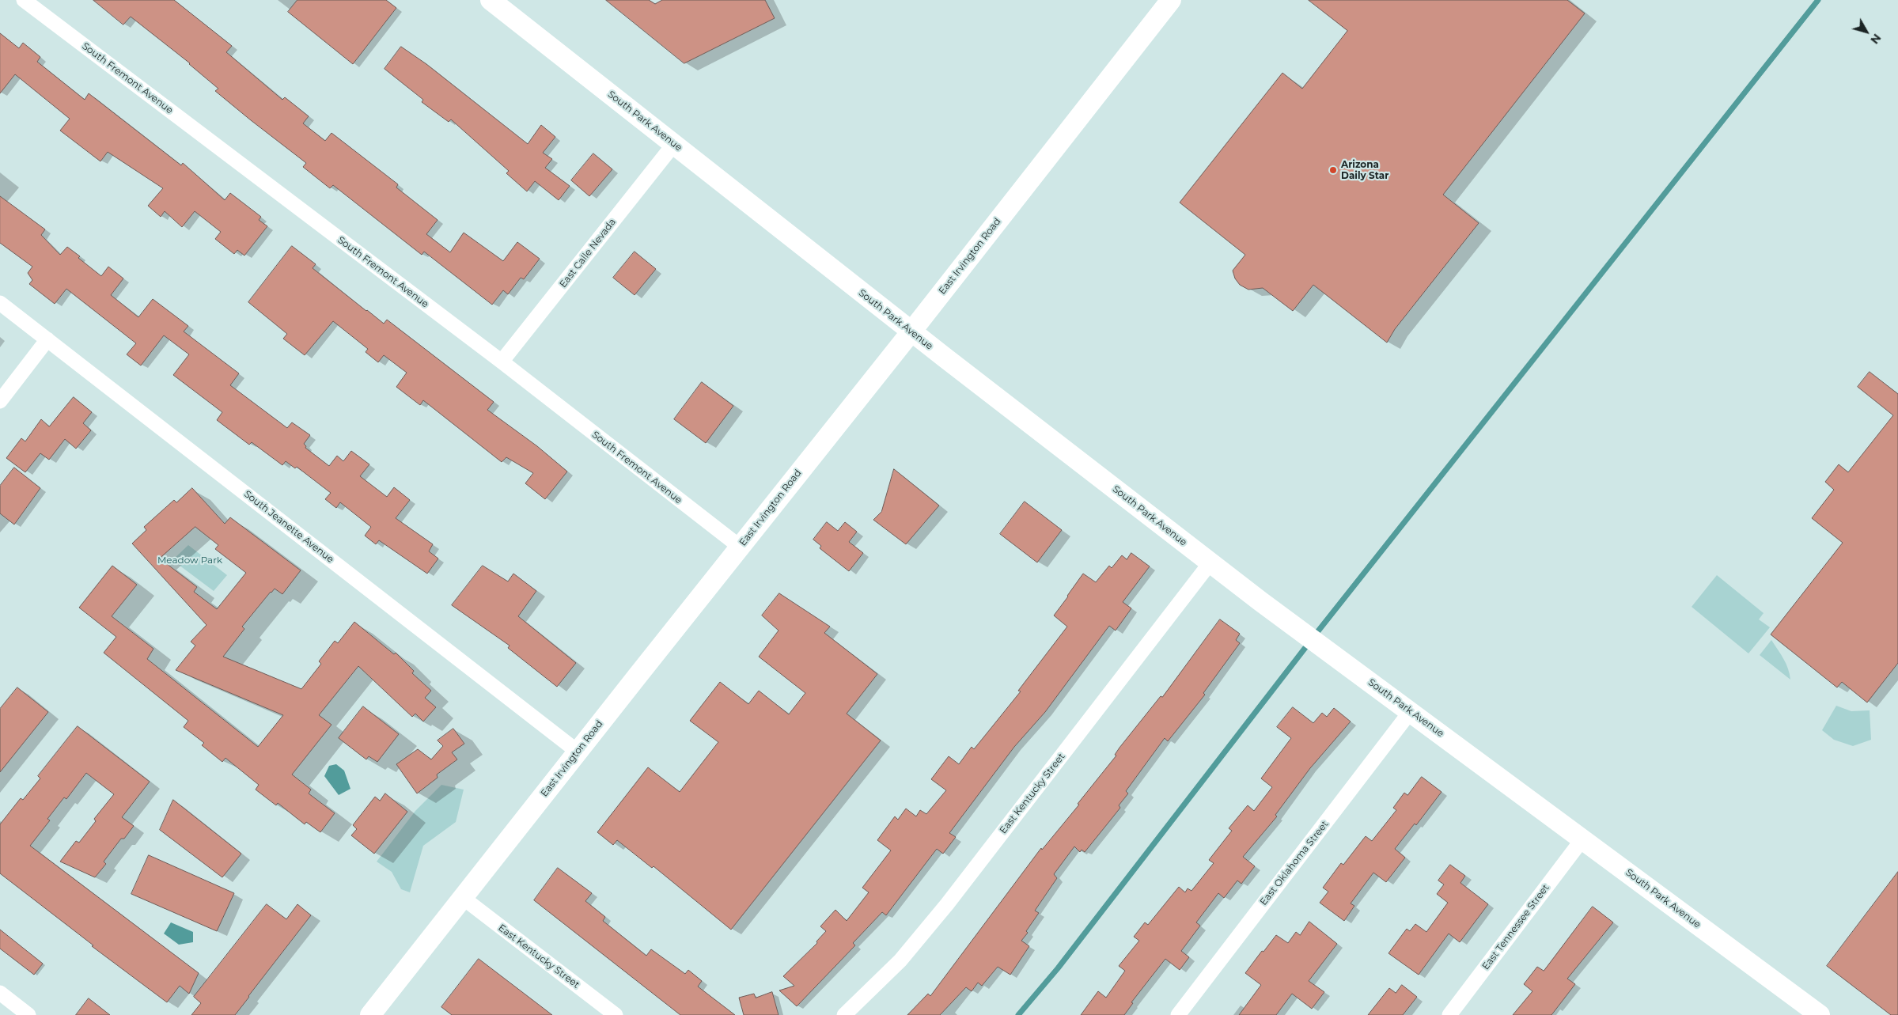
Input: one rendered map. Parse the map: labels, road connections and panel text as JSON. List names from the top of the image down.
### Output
{
  "streets": {
    "main road": ["South Park Avenue", "East Irvington Road"],
    "street": [
      "South Fremont Avenue",
      "East Calle Nevada",
      "South Jeanette Avenue",
      "East Kentucky Street",
      "East Oklahoma Street",
      "East Tennessee Street"
    ]
  },
  "crossings": [
    ["South Fremont Avenue", "East Calle Nevada"],
    ["South Fremont Avenue", "East Irvington Road"],
    ["South Park Avenue", "East Calle Nevada"],
    ["South Park Avenue", "East Irvington Road"],
    ["South Park Avenue", "East Kentucky Street"],
    ["South Park Avenue", "East Oklahoma Street"],
    ["South Park Avenue", "East Tennessee Street"],
    ["East Irvington Road", "South Jeanette Avenue"],
    ["East Irvington Road", "East Kentucky Street"]
  ],
  "parks": ["Meadow Park"],
  "places": ["Arizona Daily Star"],
  "north": "bottom right"
}
